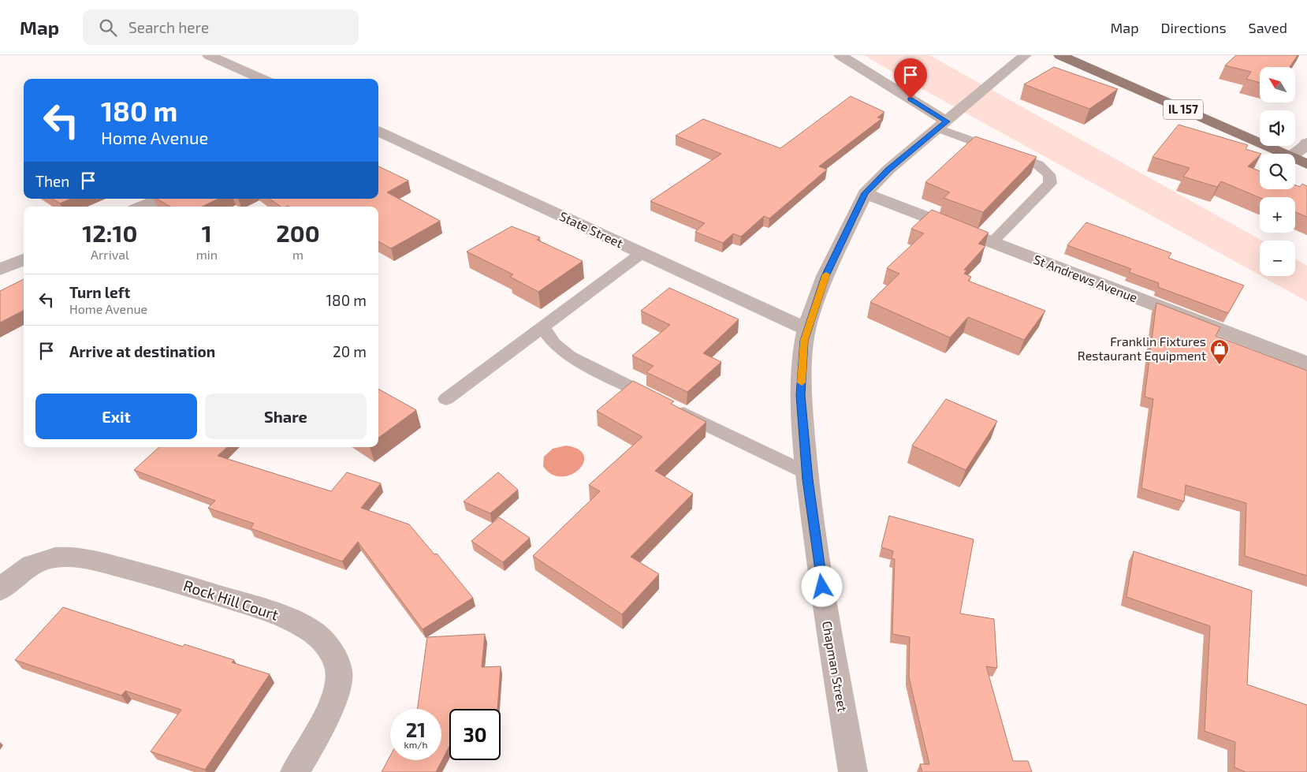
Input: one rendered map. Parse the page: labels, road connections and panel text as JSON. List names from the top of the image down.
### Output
{
  "streets": {
    "main road": ["IL 157"],
    "street": [
      "State Street",
      "St Andrews Avenue",
      "Rock Hill Court",
      "Chapman Street"
    ]
  },
  "crossings": [
    ["State Street", "Chapman Street"],
    ["St Andrews Avenue", "Chapman Street"]
  ],
  "places": {
    "shop": ["Franklin Fixtures Restaurant Equipment"]
  },
  "north": "top left",
  "page": {
    "header": "Map",
    "search": "Search here",
    "nav": ["Map", "Directions", "Saved"],
    "map_buttons": ["+", "−"],
    "turn": ["180 m", "Home Avenue"],
    "then": "Then",
    "eta": [
      "12:10",
      "Arrival",
      "1",
      "min",
      "200",
      "m"
    ],
    "list": [
      {
        "name": "Turn left",
        "note": "Home Avenue",
        "value": "180 m"
      },
      {
        "name": "Arrive at destination",
        "value": "20 m"
      }
    ],
    "buttons": ["Exit", "Share"],
    "speed": "21 km/h",
    "limit": "30"
  }
}
